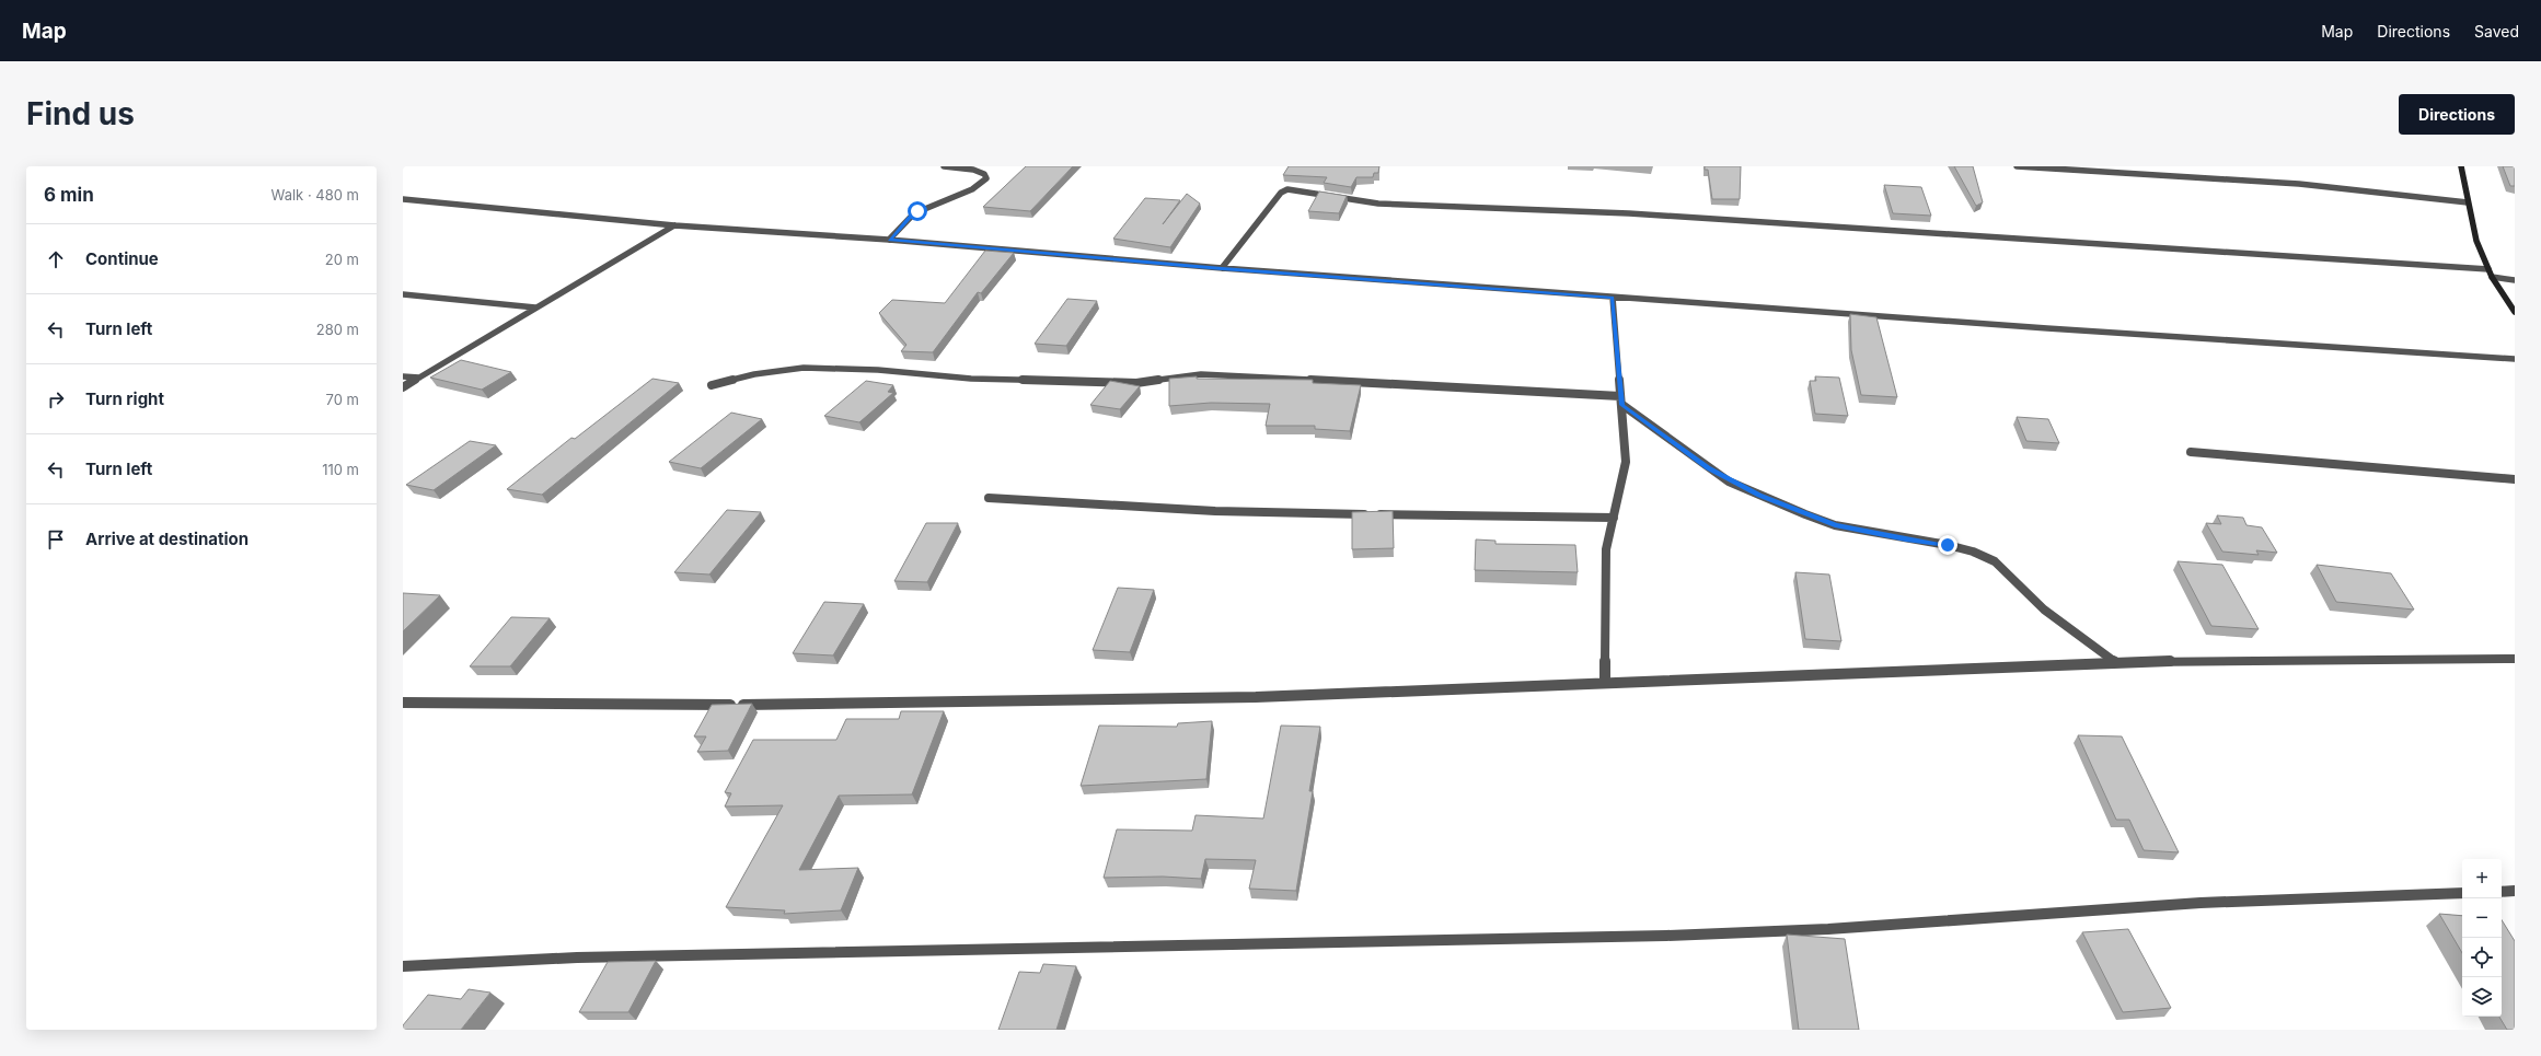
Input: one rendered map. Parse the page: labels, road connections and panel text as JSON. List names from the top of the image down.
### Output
{
  "page": {
    "header": "Map",
    "nav": ["Map", "Directions", "Saved"],
    "buttons": "Directions",
    "title": "Find us",
    "heading": ["6 min", "Walk · 480 m"],
    "list": [
      ["Continue", "20 m"],
      ["Turn left", "280 m"],
      ["Turn right", "70 m"],
      ["Turn left", "110 m"],
      "Arrive at destination"
    ],
    "map_buttons": ["+", "−"]
  }
}
